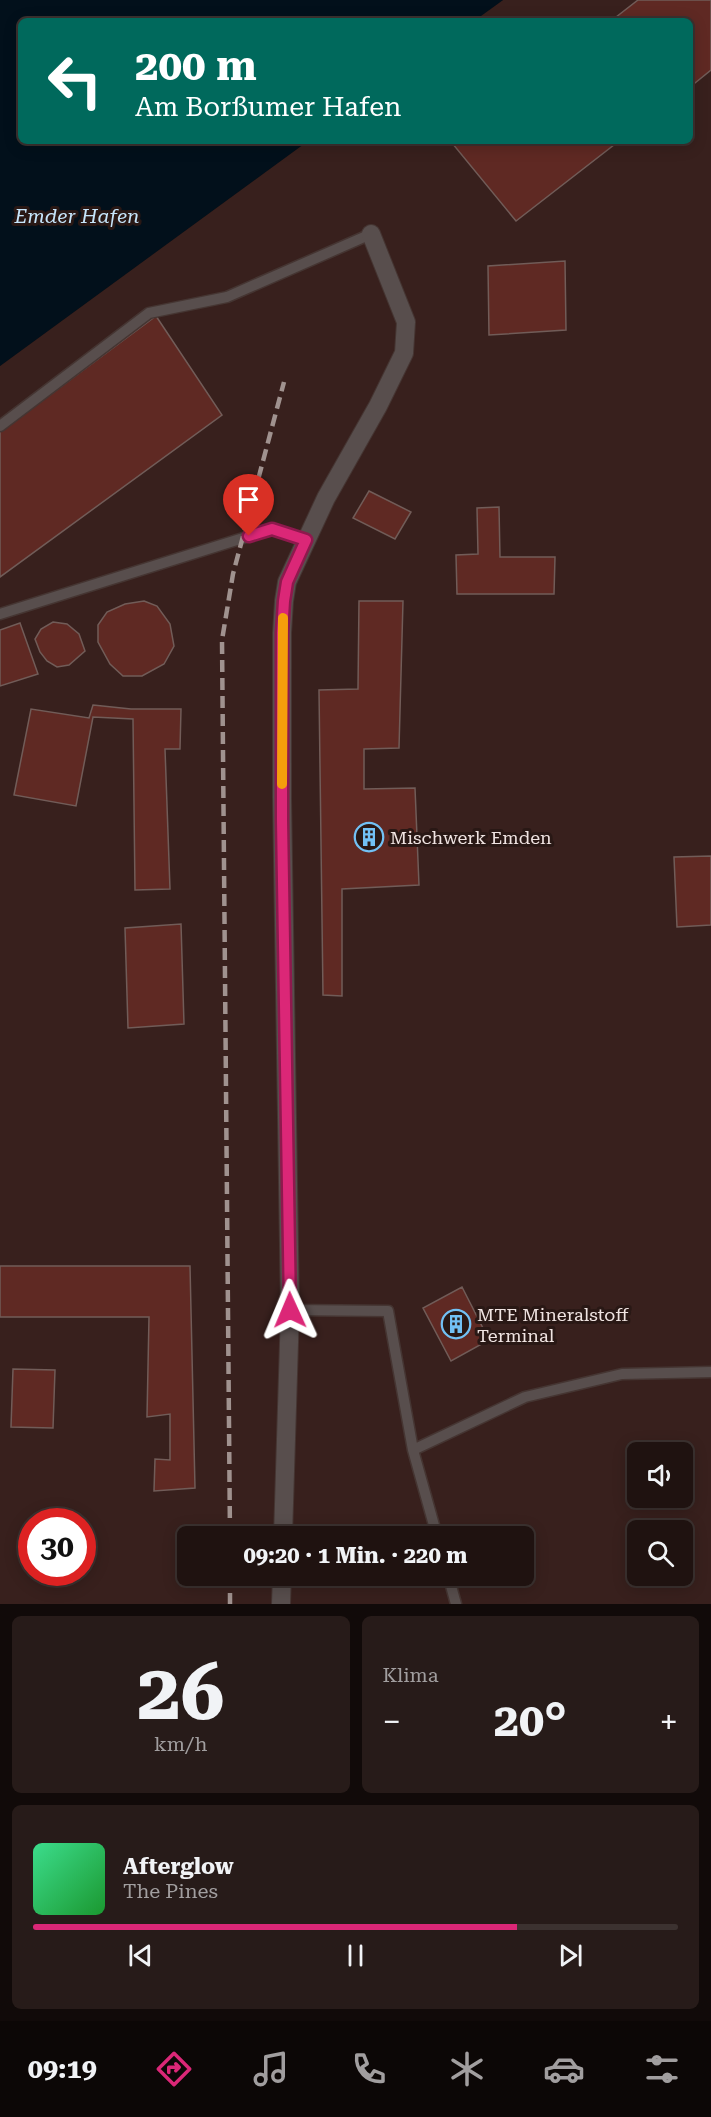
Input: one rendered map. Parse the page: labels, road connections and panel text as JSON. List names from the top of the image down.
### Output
{
  "water": ["Emder Hafen"],
  "places": {
    "building": ["Mischwerk Emden", "MTE Mineralstoff Terminal"]
  },
  "page": {
    "turn": ["200 m", "Am Borßumer Hafen"],
    "limit": "30",
    "trip": "09:20 · 1 Min. · 220 m",
    "tile": [
      ["26", "km/h"],
      "Klima"
    ],
    "heat": ["−", "20°", "+"],
    "song": ["Afterglow", "The Pines"],
    "tabs": "09:19"
  }
}
